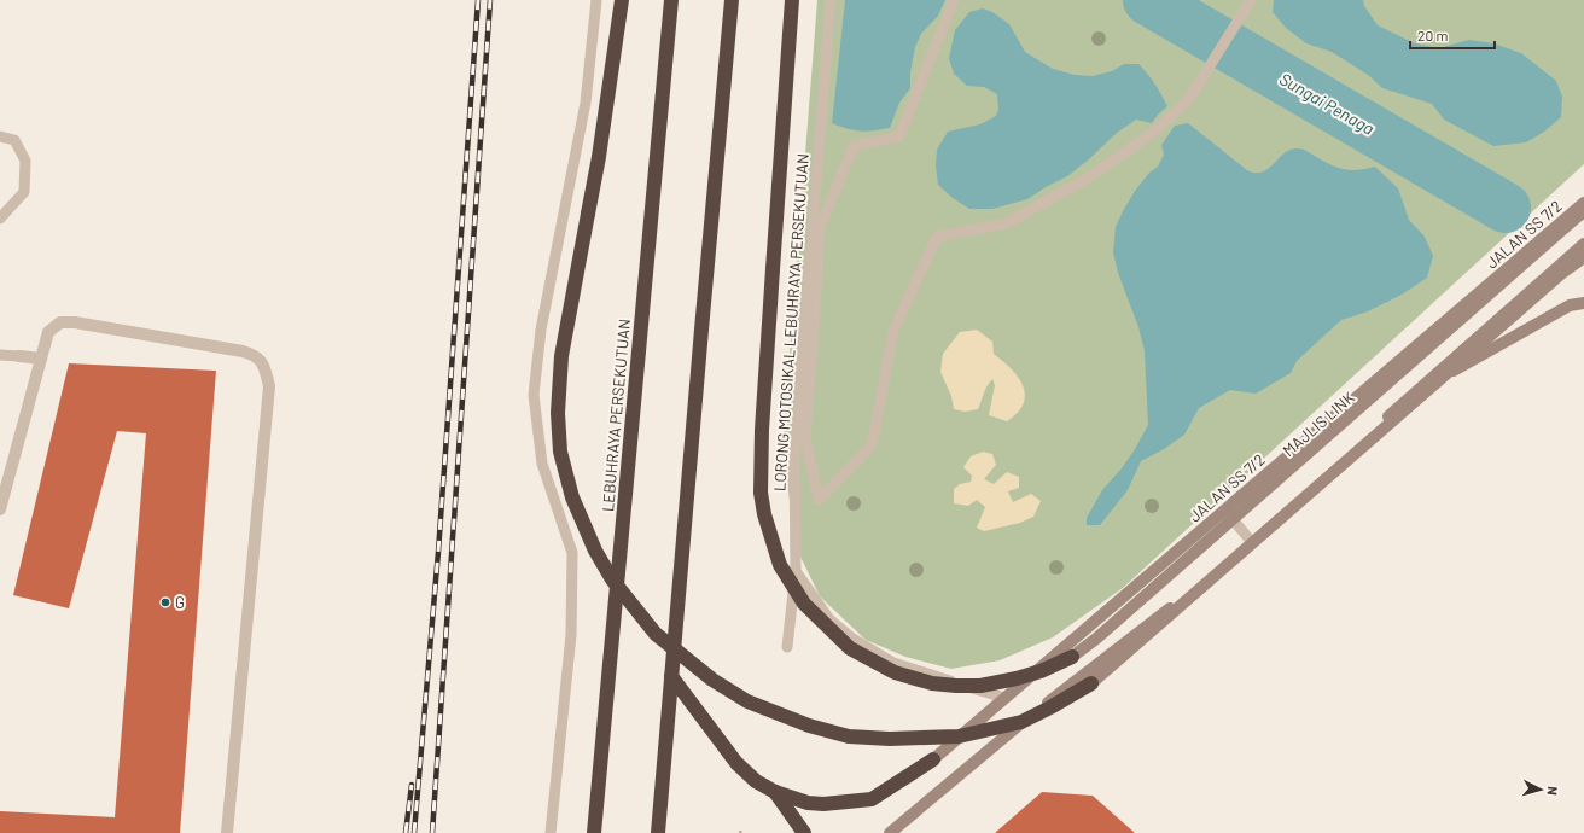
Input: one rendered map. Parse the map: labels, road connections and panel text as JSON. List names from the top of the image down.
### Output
{
  "streets": {
    "highway": ["LEBUHRAYA PERSEKUTUAN"],
    "street": ["JALAN SS 7/2", "MAJLIS LINK"],
    "lane": ["LORONG MOTOSIKAL LEBUHRAYA PERSEKUTUAN"]
  },
  "water": ["Sungai Penaga"],
  "places": ["G"],
  "scale_bar": "20 m",
  "north": "right"
}
